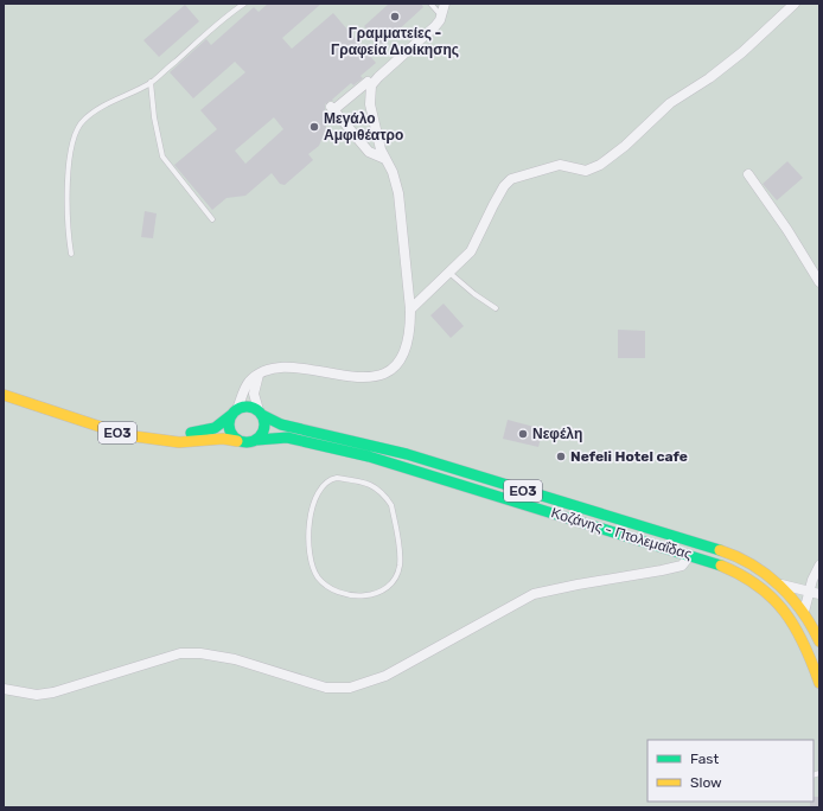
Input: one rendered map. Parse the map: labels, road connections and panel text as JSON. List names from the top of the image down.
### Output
{
  "streets": {
    "main road": ["ΕΟ3", "Κοζάνης - Πτολεμαΐδας"]
  },
  "crossings": [
    ["ΕΟ3", "Κοζάνης - Πτολεμαΐδας"]
  ],
  "places": [
    "Γραμματείες - Γραφεία Διοίκησης",
    "Μεγάλο Αμφιθέατρο",
    "Νεφέλη",
    "Nefeli Hotel cafe"
  ],
  "legend": ["Fast", "Slow"]
}
